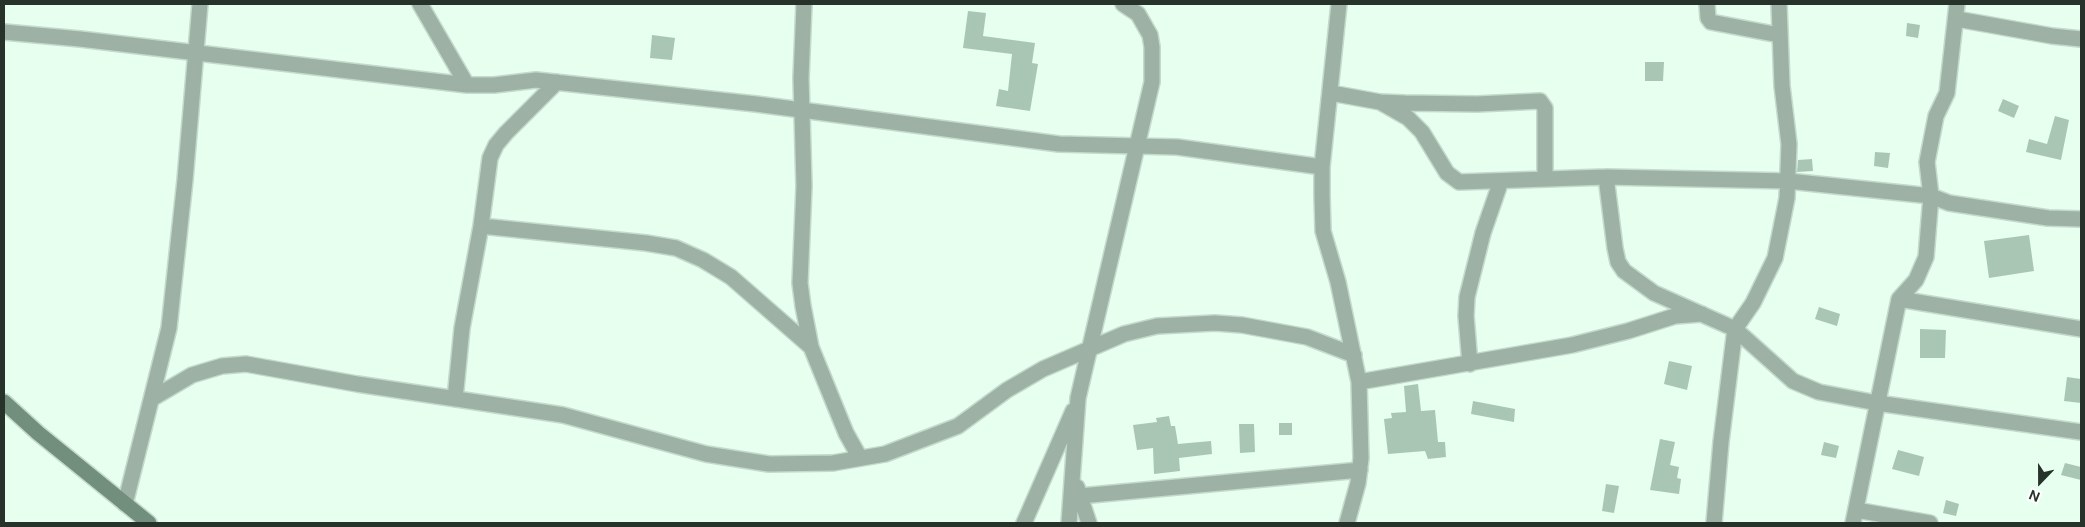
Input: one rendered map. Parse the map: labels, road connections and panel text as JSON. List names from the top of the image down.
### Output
{
  "north": "bottom"
}
